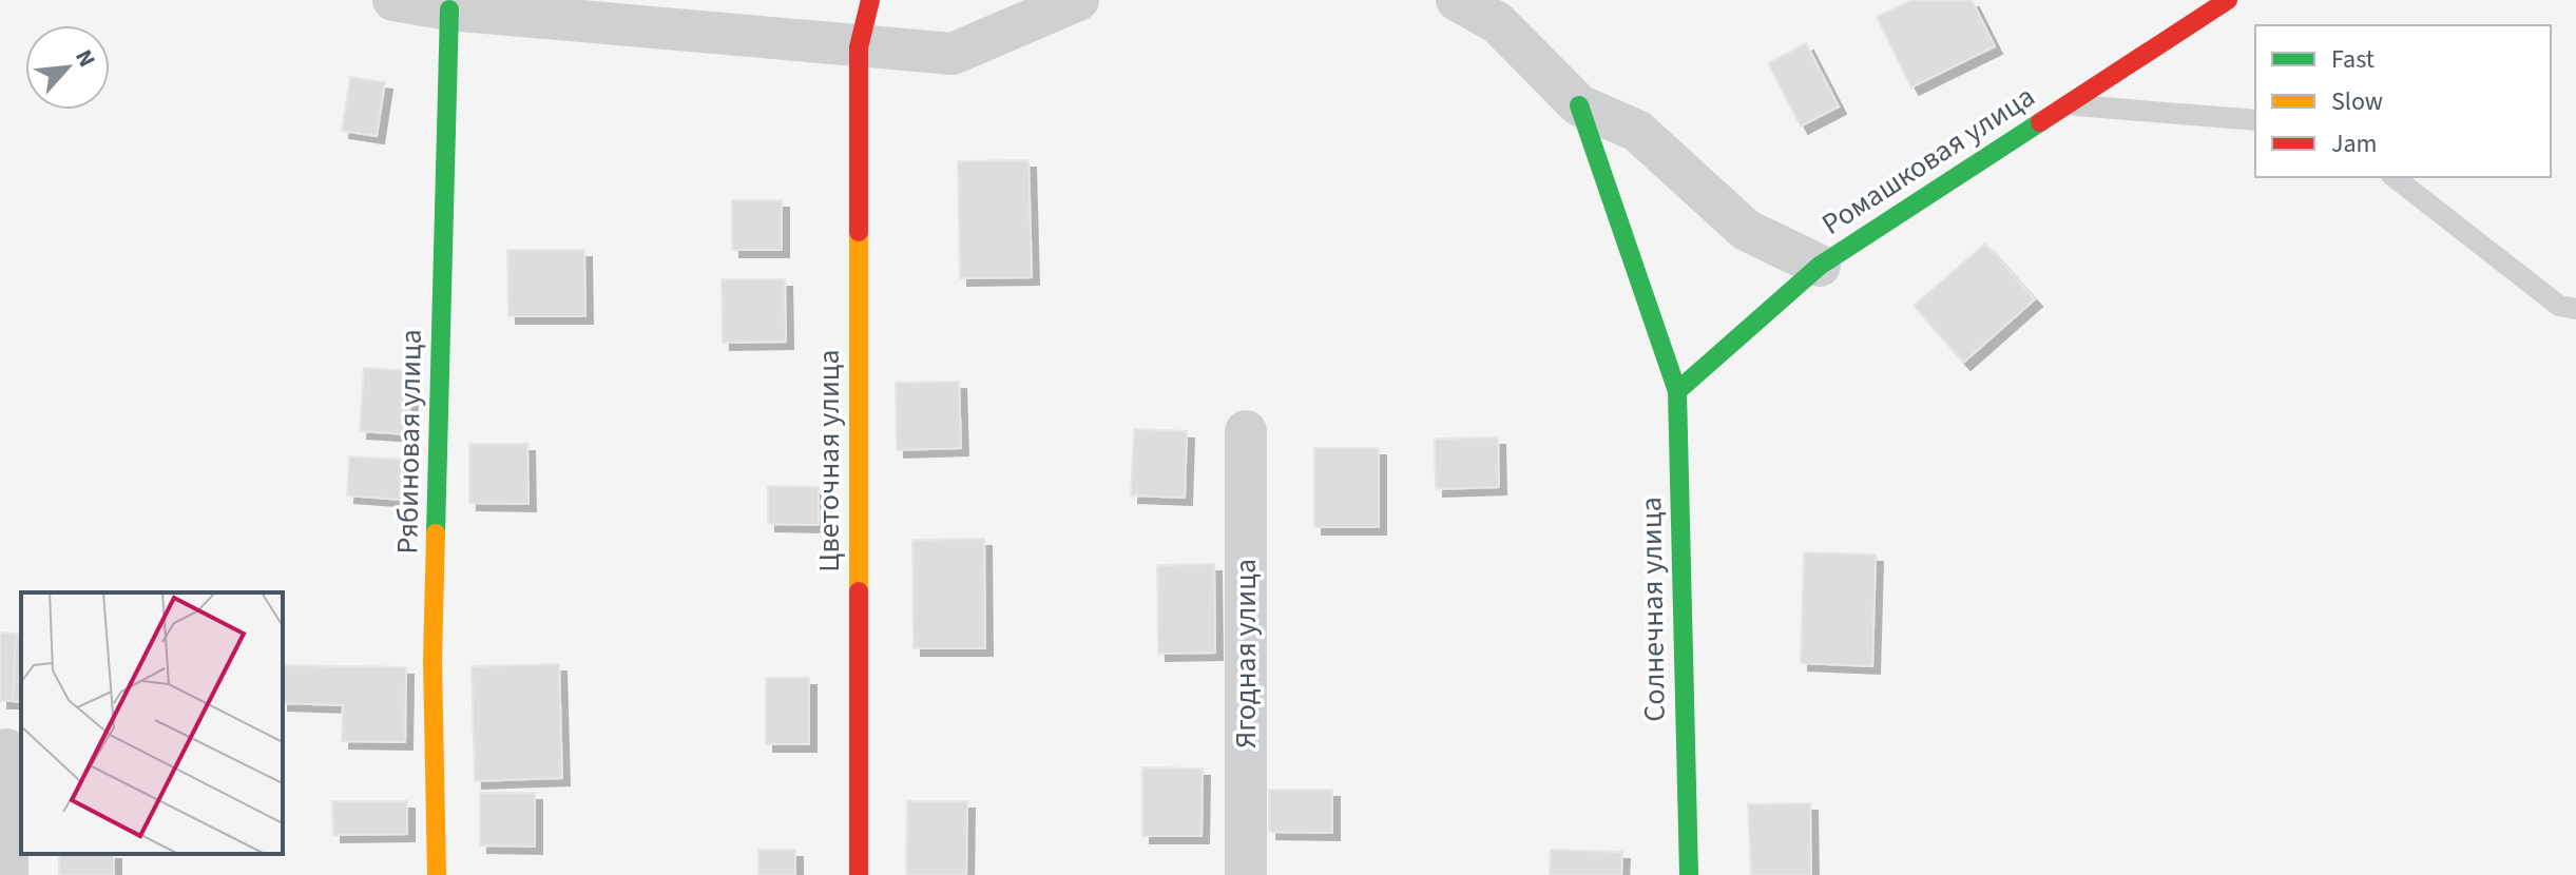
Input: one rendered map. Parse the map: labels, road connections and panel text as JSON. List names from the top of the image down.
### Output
{
  "streets": {
    "street": [
      "Ромашковая улица",
      "Рябиновая улица",
      "Цветочная улица",
      "Солнечная улица",
      "Ягодная улица"
    ]
  },
  "crossings": [
    ["Ромашковая улица", "Солнечная улица"]
  ],
  "legend": ["Fast", "Slow", "Jam"],
  "north": "top right"
}
